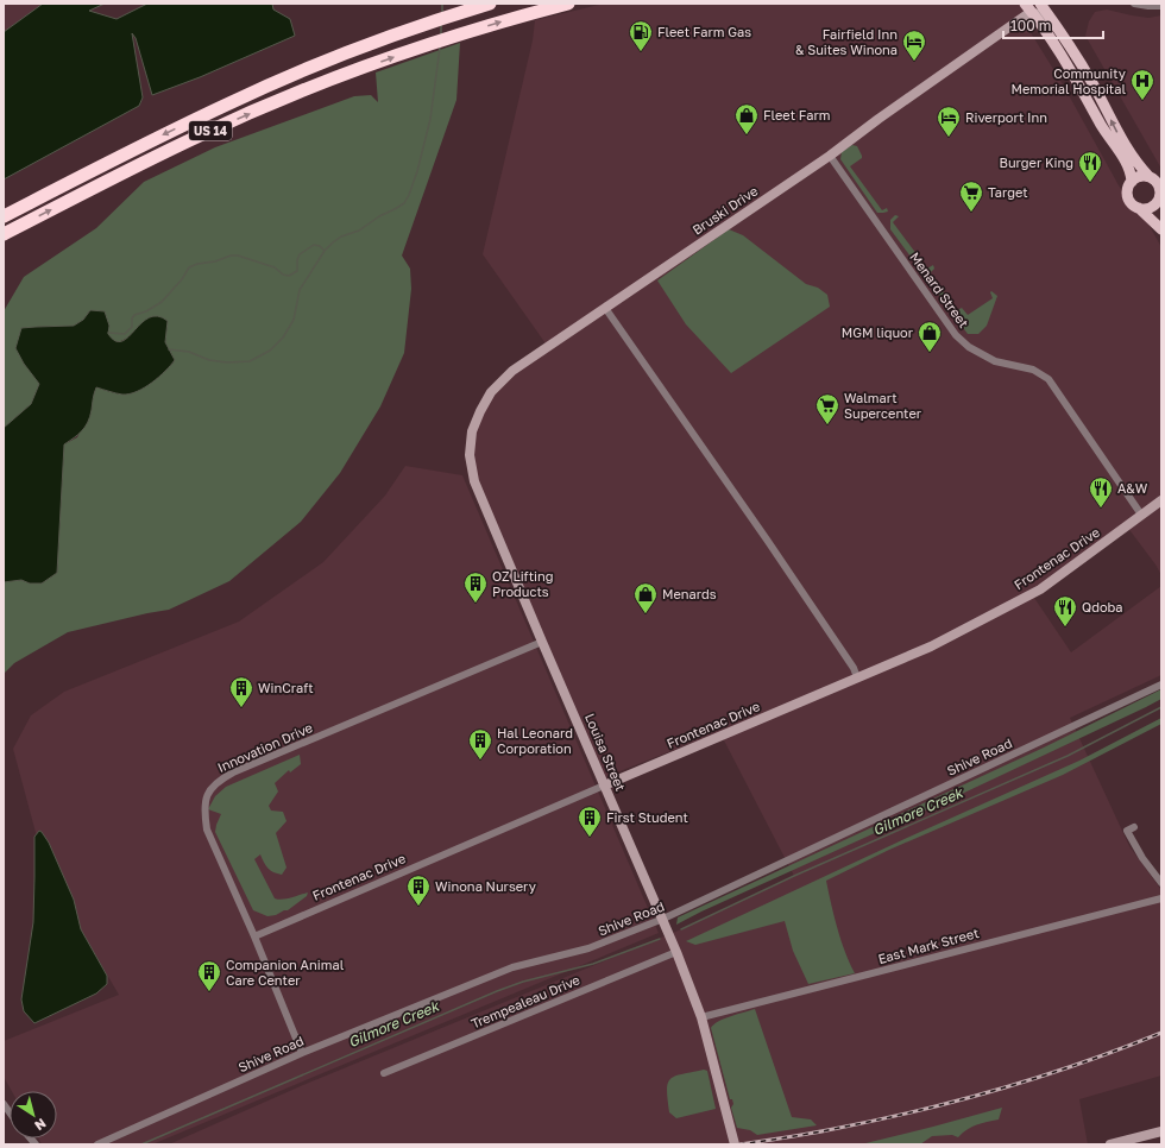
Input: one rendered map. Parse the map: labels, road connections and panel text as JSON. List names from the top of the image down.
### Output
{
  "streets": {
    "highway": ["US 14"],
    "street": [
      "Bruski Drive",
      "Menard Street",
      "Frontenac Drive",
      "Innovation Drive",
      "Louisa Street",
      "Shive Road",
      "East Mark Street",
      "Trempealeau Drive"
    ]
  },
  "crossings": [
    ["Bruski Drive", "Menard Street"],
    ["Bruski Drive", "Louisa Street"],
    ["Menard Street", "Frontenac Drive"],
    ["Frontenac Drive", "Innovation Drive"],
    ["Frontenac Drive", "Louisa Street"],
    ["Innovation Drive", "Louisa Street"],
    ["Innovation Drive", "Shive Road"],
    ["Louisa Street", "Shive Road"],
    ["Louisa Street", "East Mark Street"],
    ["Louisa Street", "Trempealeau Drive"]
  ],
  "water": ["Gilmore Creek"],
  "places": {
    "fuel station": ["Fleet Farm Gas"],
    "hotel": ["Fairfield Inn & Suites Winona", "Riverport Inn"],
    "hospital": ["Community Memorial Hospital"],
    "shop": ["Fleet Farm", "MGM liquor", "Menards"],
    "restaurant": ["Burger King", "A&W", "Qdoba"],
    "supermarket": ["Target", "Walmart Supercenter"],
    "building": [
      "OZ Lifting Products",
      "WinCraft",
      "Hal Leonard Corporation",
      "First Student",
      "Winona Nursery",
      "Companion Animal Care Center"
    ]
  },
  "scale_bar": "100 m",
  "north": "bottom right"
}
